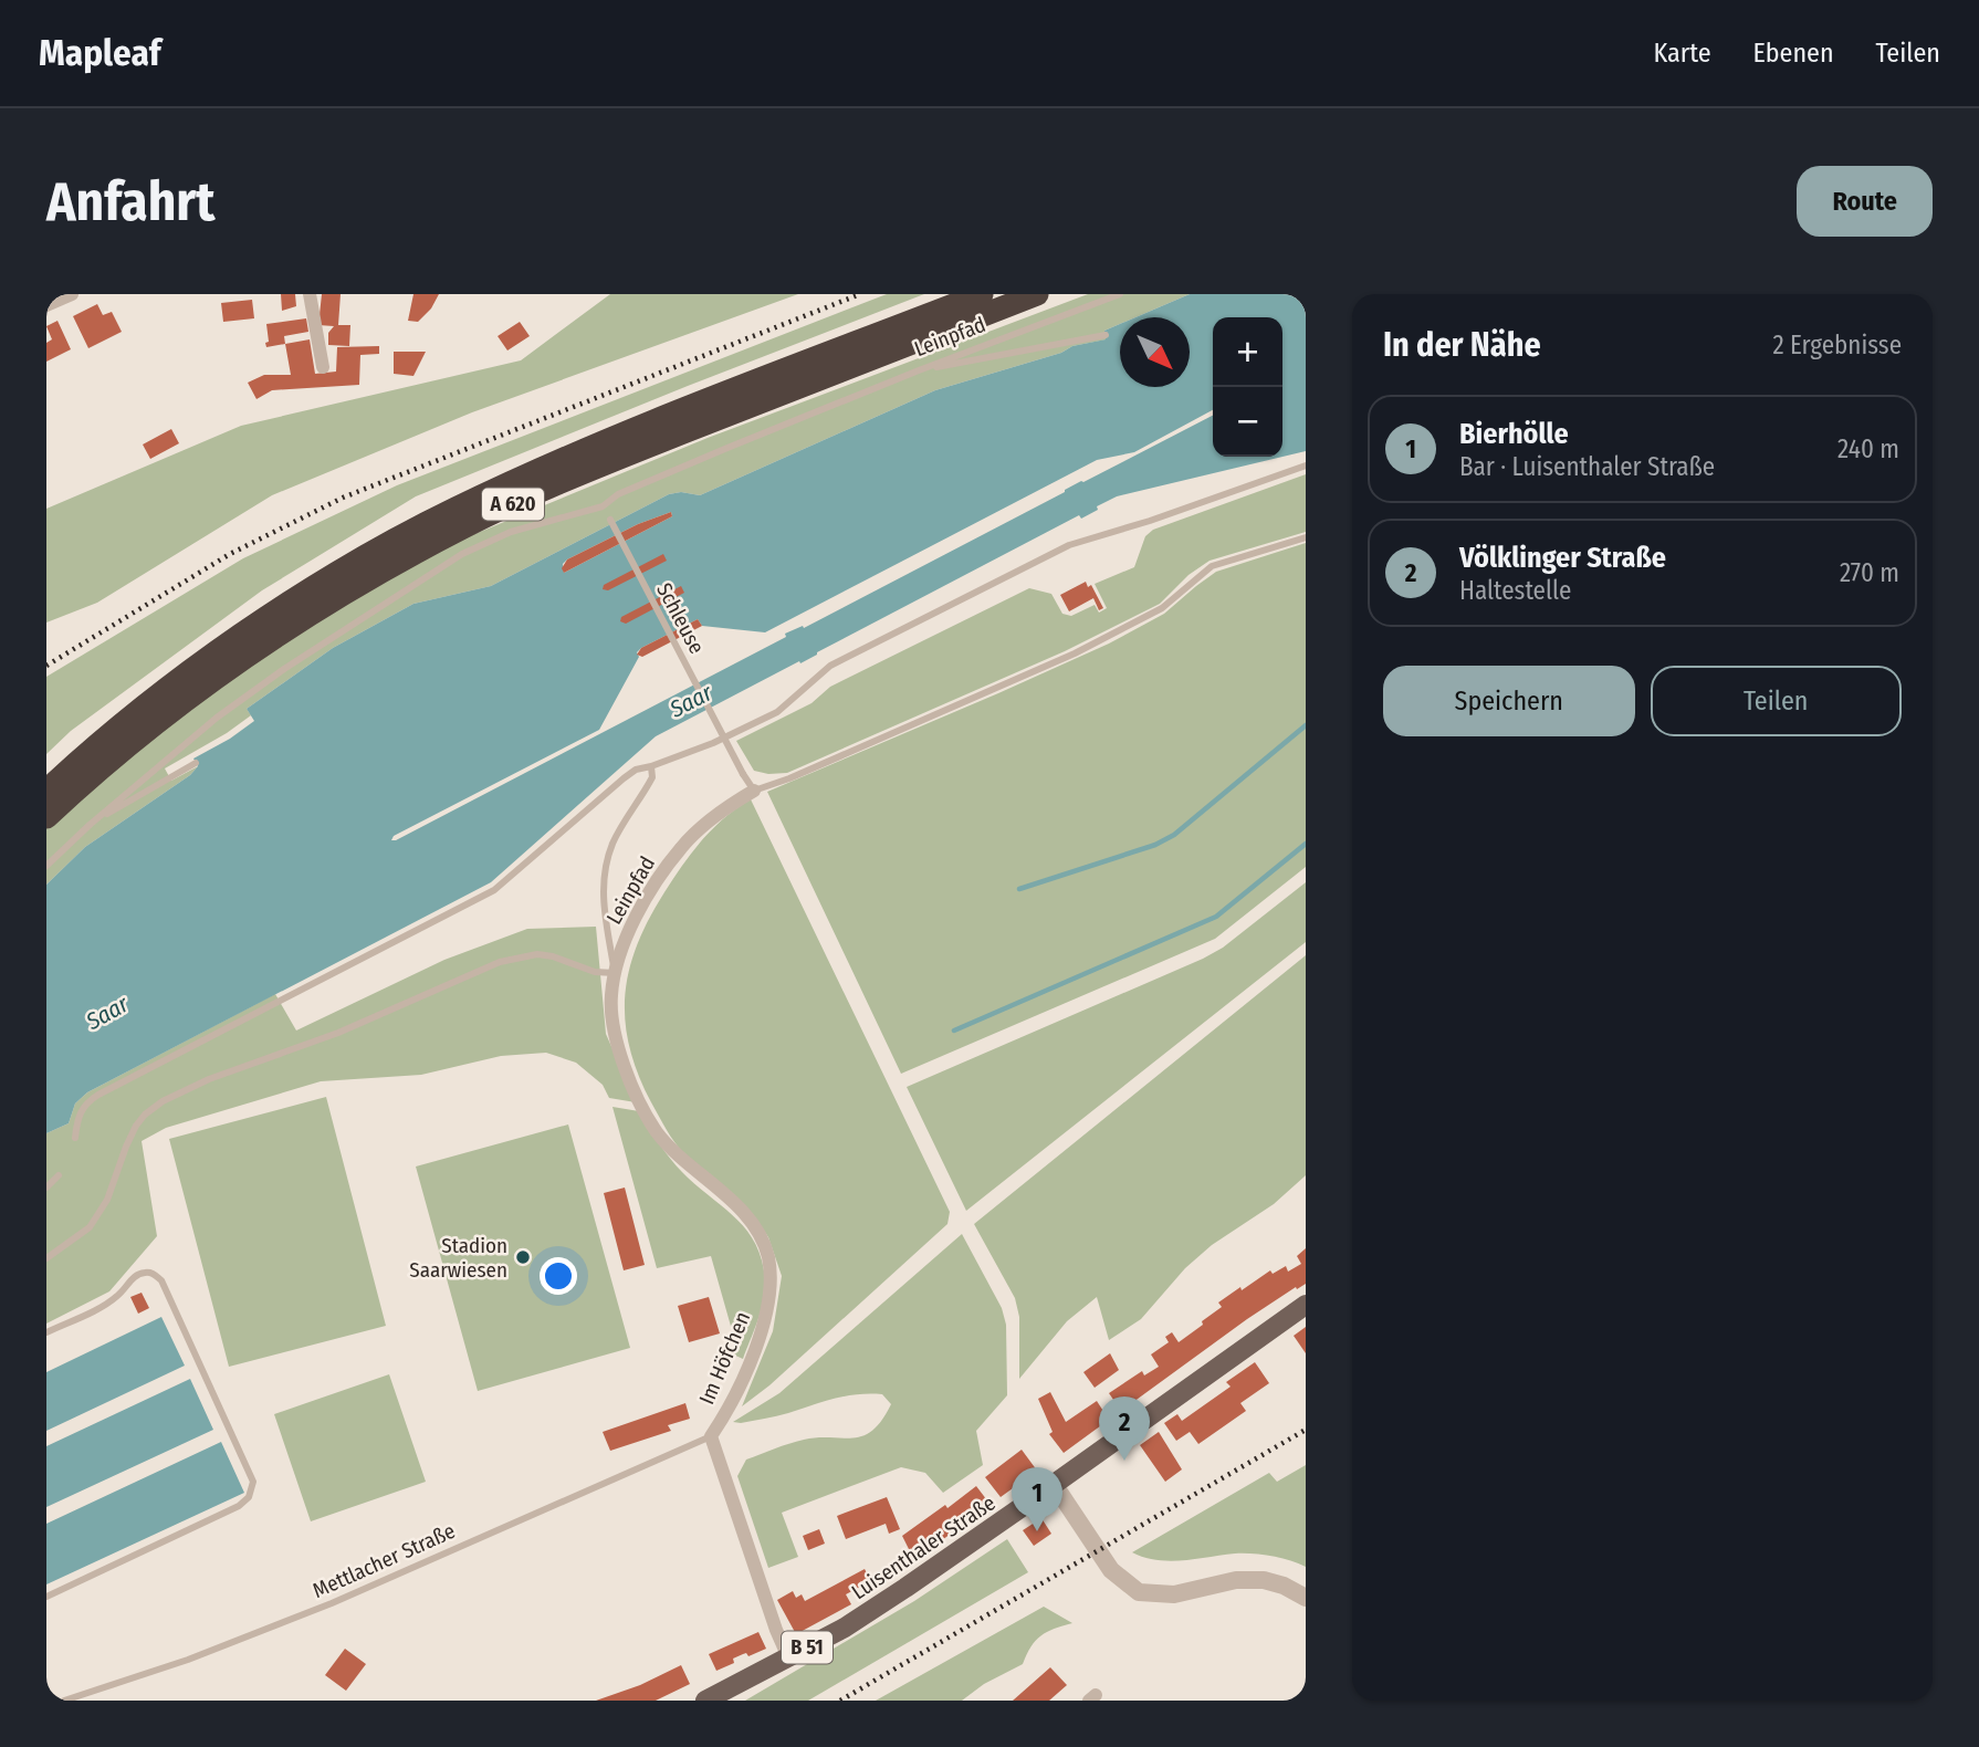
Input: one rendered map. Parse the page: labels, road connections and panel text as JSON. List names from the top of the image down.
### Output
{
  "streets": {
    "highway": ["A 620"],
    "main road": ["Luisenthaler Straße", "B 51"],
    "street": ["Leinpfad", "Im Höfchen"],
    "lane": ["Schleuse", "Mettlacher Straße"]
  },
  "crossings": [
    ["Leinpfad", "Schleuse"],
    ["Leinpfad", "Im Höfchen"],
    ["Im Höfchen", "Luisenthaler Straße"],
    ["Im Höfchen", "Mettlacher Straße"]
  ],
  "water": ["Saar"],
  "places": ["Stadion Saarwiesen"],
  "north": "bottom right",
  "page": {
    "header": "Mapleaf",
    "nav": ["Karte", "Ebenen", "Teilen"],
    "buttons": [
      "Route",
      ["Speichern", "Teilen"]
    ],
    "title": "Anfahrt",
    "heading": ["In der Nähe", "2 Ergebnisse"],
    "map_buttons": ["+", "−"],
    "list": [
      {
        "mark": "1",
        "name": "Bierhölle",
        "note": "Bar · Luisenthaler Straße",
        "value": "240 m"
      },
      {
        "mark": "2",
        "name": "Völklinger Straße",
        "note": "Haltestelle",
        "value": "270 m"
      }
    ],
    "pins": ["2", "1"]
  }
}
